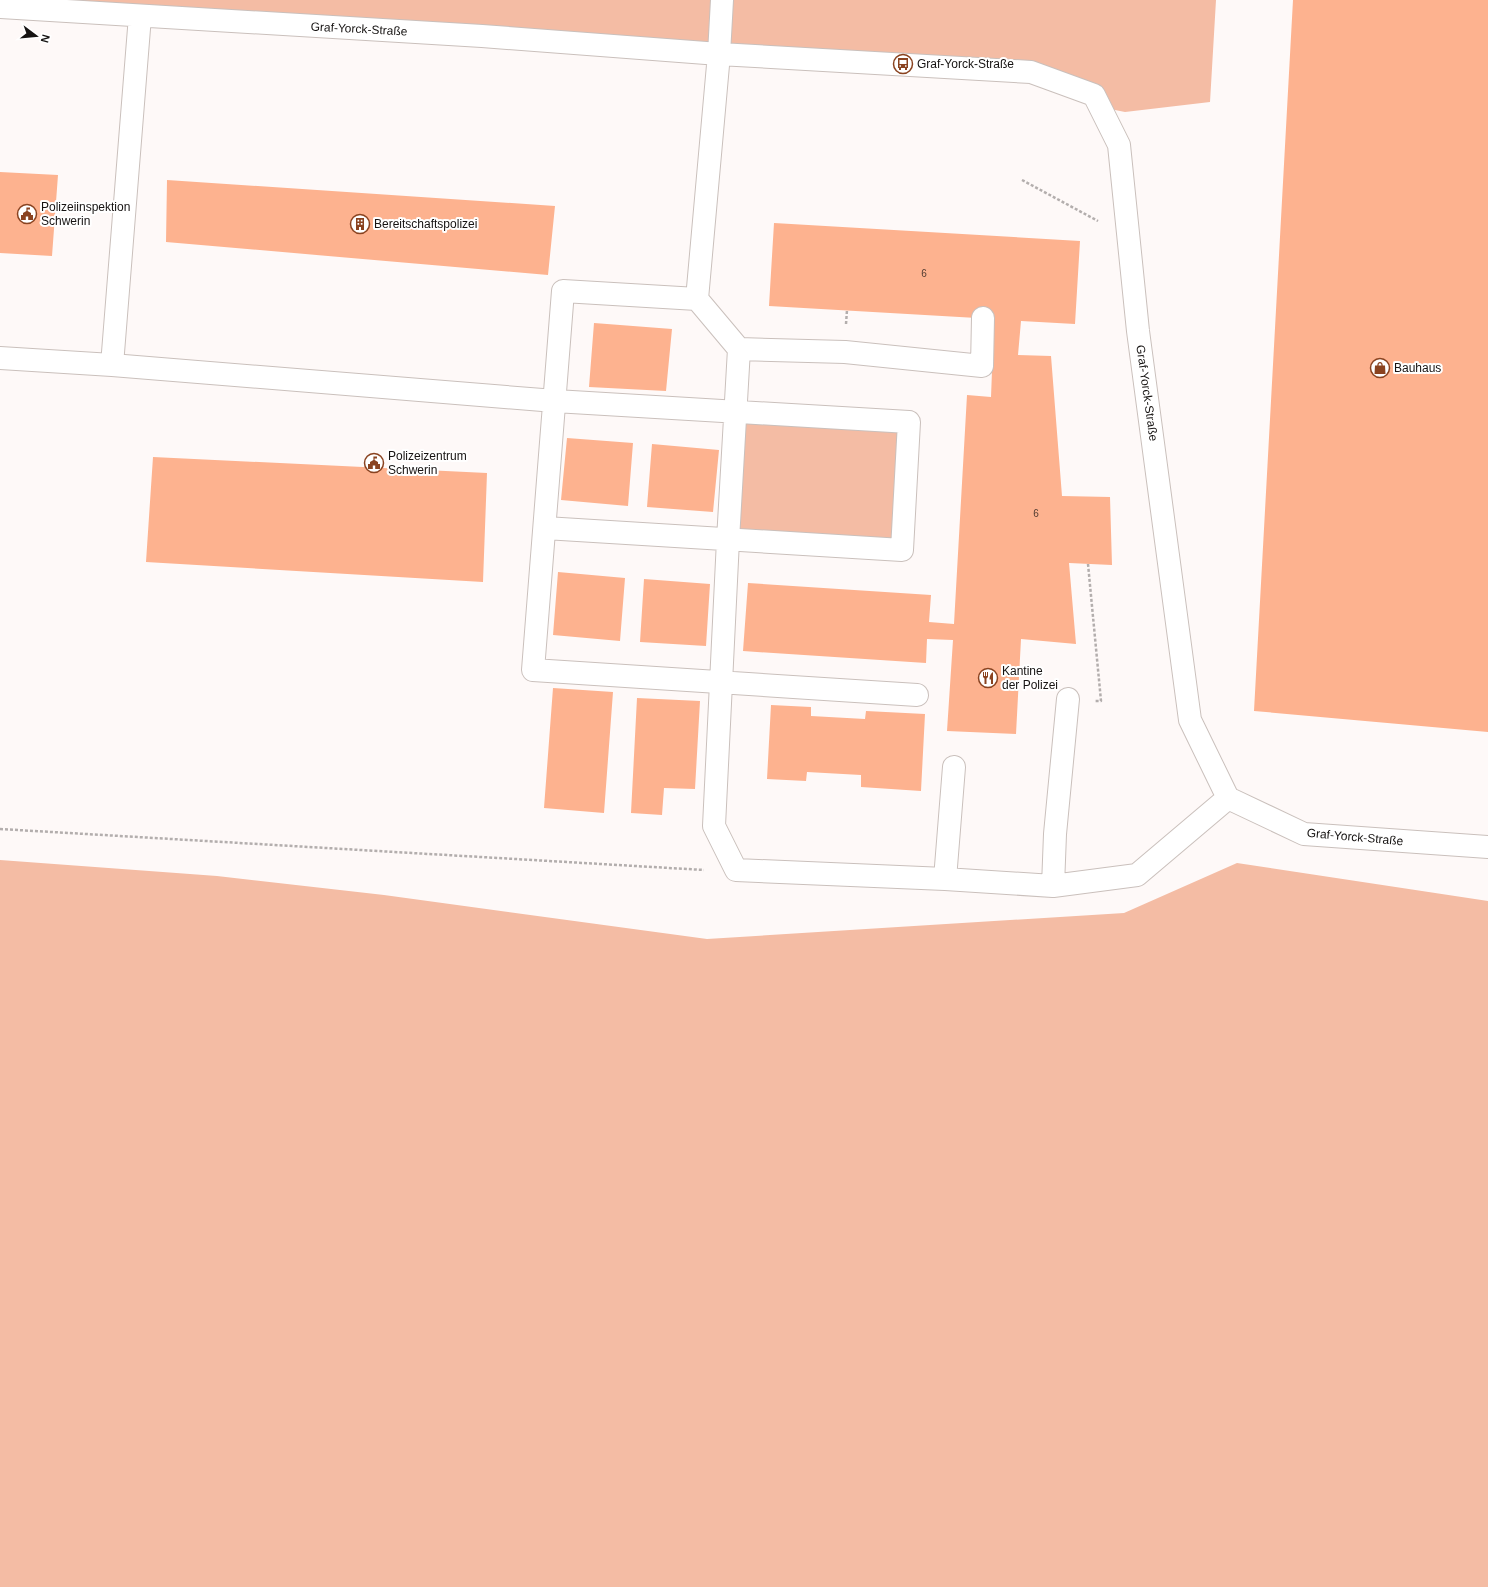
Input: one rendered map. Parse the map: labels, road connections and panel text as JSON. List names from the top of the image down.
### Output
{
  "streets": {
    "street": ["Graf-Yorck-Straße"]
  },
  "places": {
    "bus stop": ["Graf-Yorck-Straße"],
    "public building": ["Polizeiinspektion Schwerin", "Polizeizentrum Schwerin"],
    "building": ["Bereitschaftspolizei"],
    "shop": ["Bauhaus"],
    "restaurant": ["Kantine der Polizei"]
  },
  "house_numbers": ["6", "6"],
  "north": "right"
}
